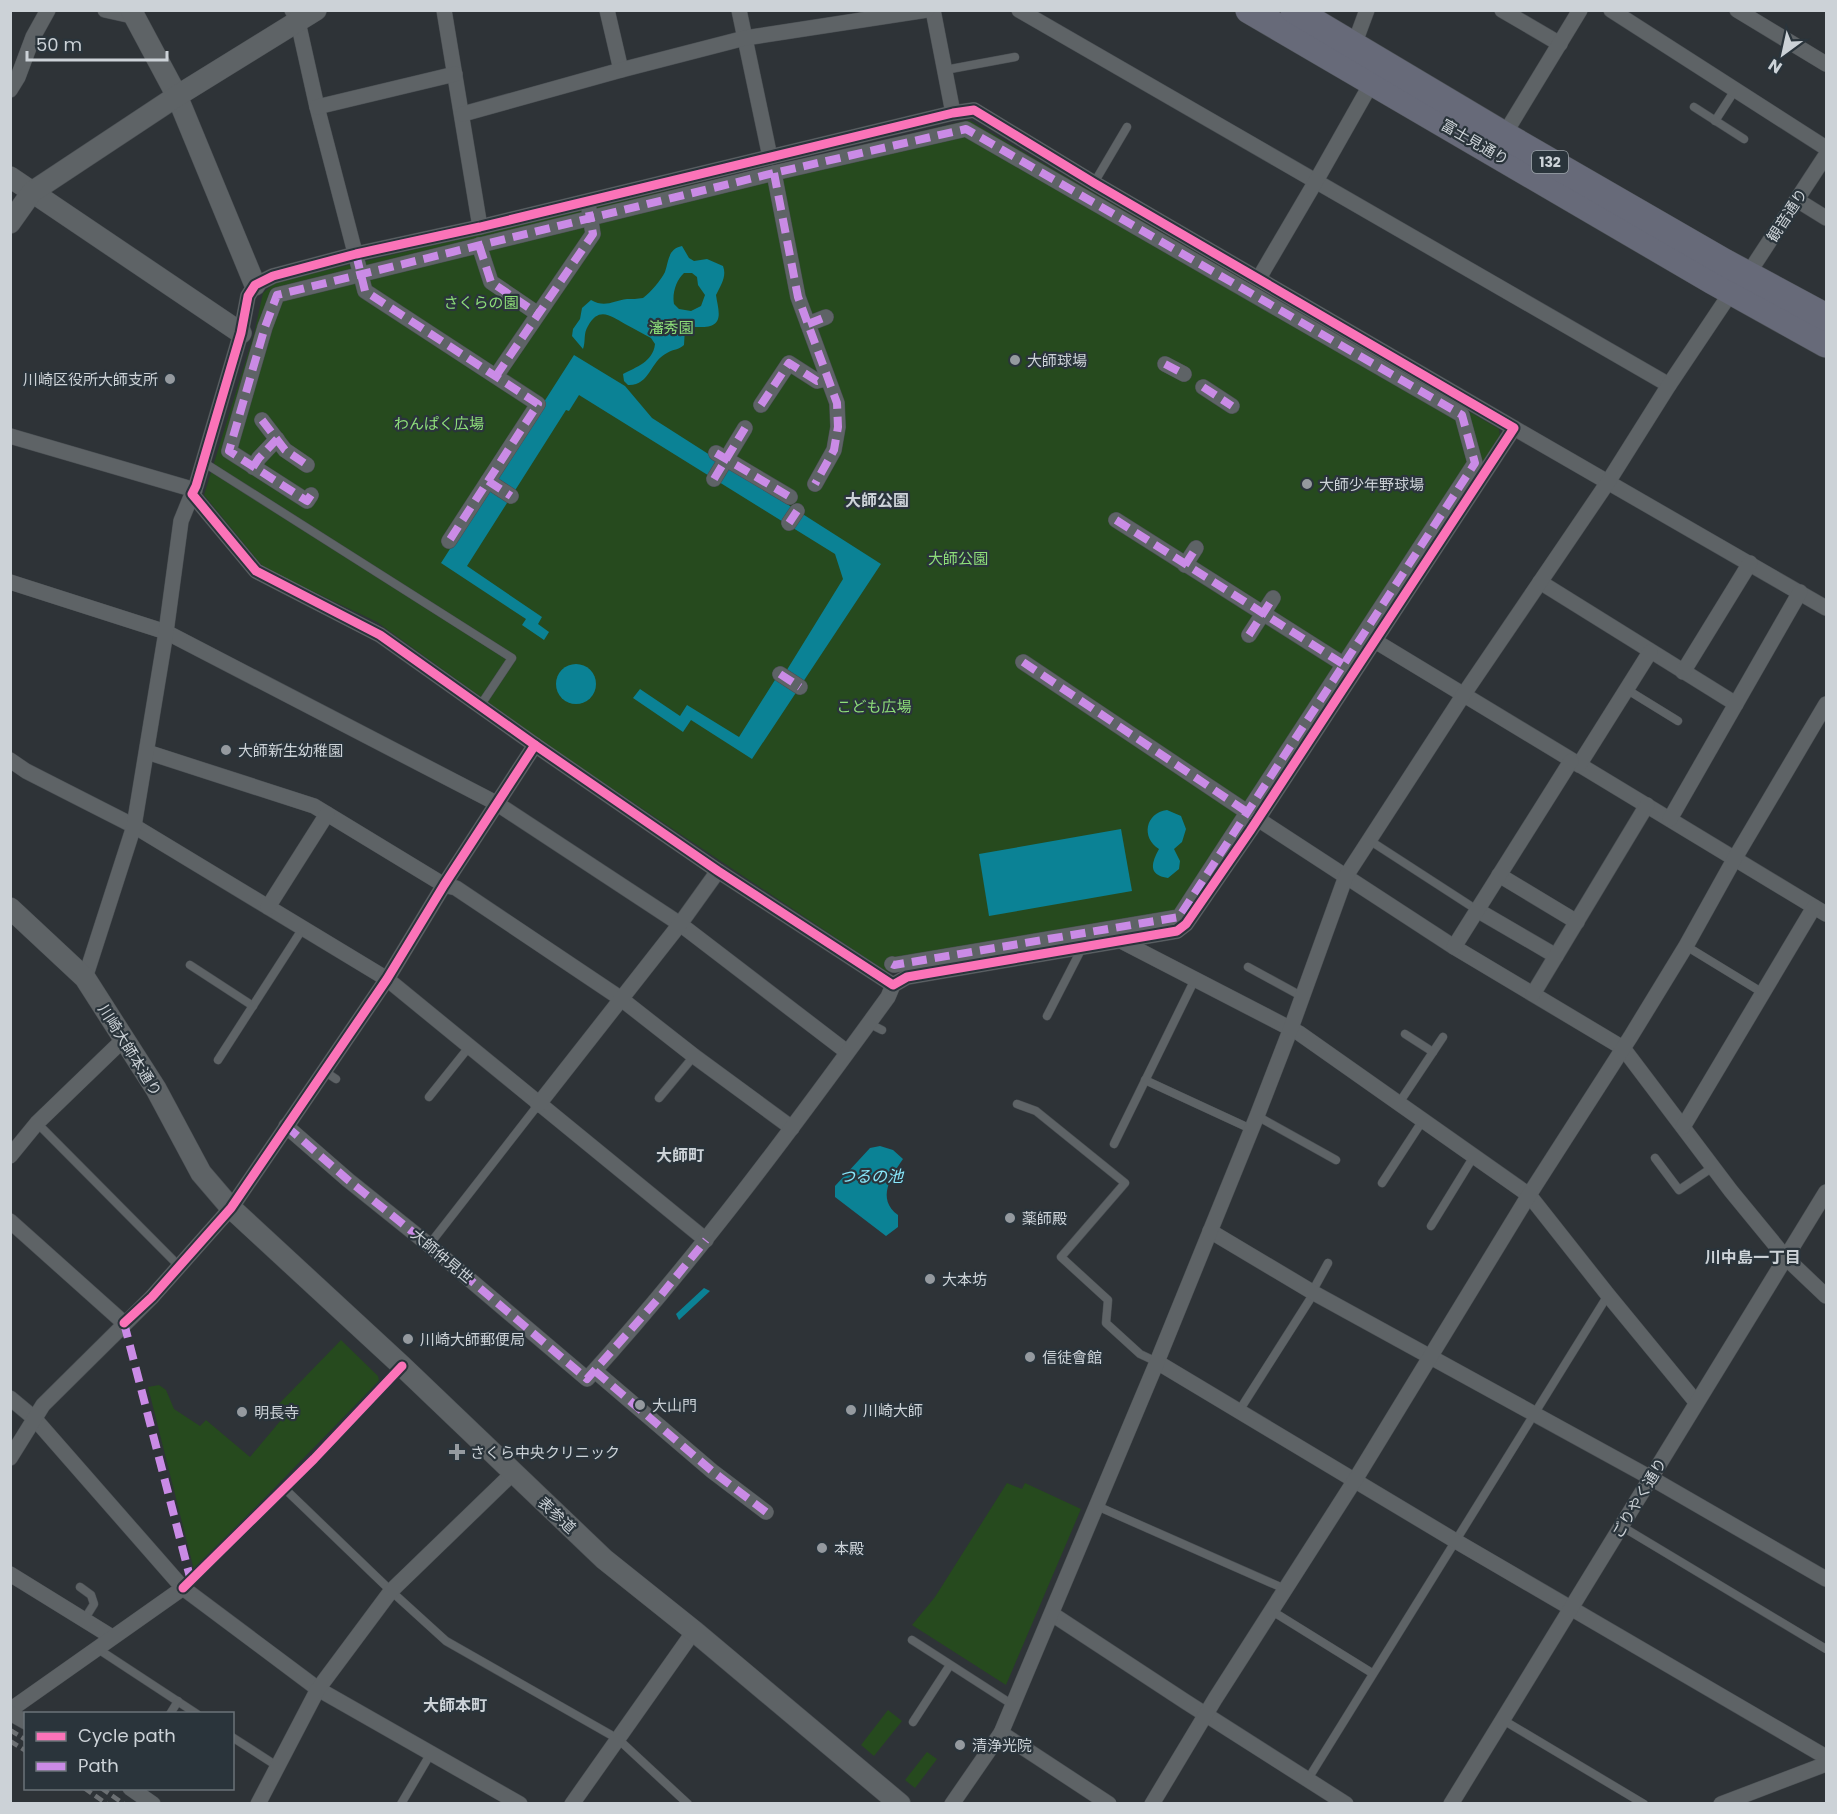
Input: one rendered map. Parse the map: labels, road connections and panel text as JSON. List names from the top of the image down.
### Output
{
  "streets": {
    "highway": ["富士見通り", "132"],
    "street": [
      "観音通り",
      "川崎大師本通り",
      "大師仲見世",
      "ごりやく通り",
      "表参道"
    ]
  },
  "crossings": [
    ["富士見通り", "観音通り"],
    ["川崎大師本通り", "表参道"]
  ],
  "districts": [
    "大師公園",
    "大師町",
    "川中島一丁目",
    "大師本町"
  ],
  "water": ["つるの池"],
  "parks": [
    "さくらの園",
    "瀋秀園",
    "わんぱく広場",
    "大師公園",
    "こども広場"
  ],
  "places": {
    "other": [
      "大師球場",
      "川崎区役所大師支所",
      "大師少年野球場",
      "大師新生幼稚園",
      "薬師殿",
      "大本坊",
      "川崎大師郵便局",
      "信徒會館",
      "大山門",
      "川崎大師",
      "明長寺",
      "本殿",
      "清浄光院"
    ],
    "health": ["さくら中央クリニック"]
  },
  "legend": ["Cycle path", "Path"],
  "scale_bar": "50 m",
  "north": "bottom left"
}
